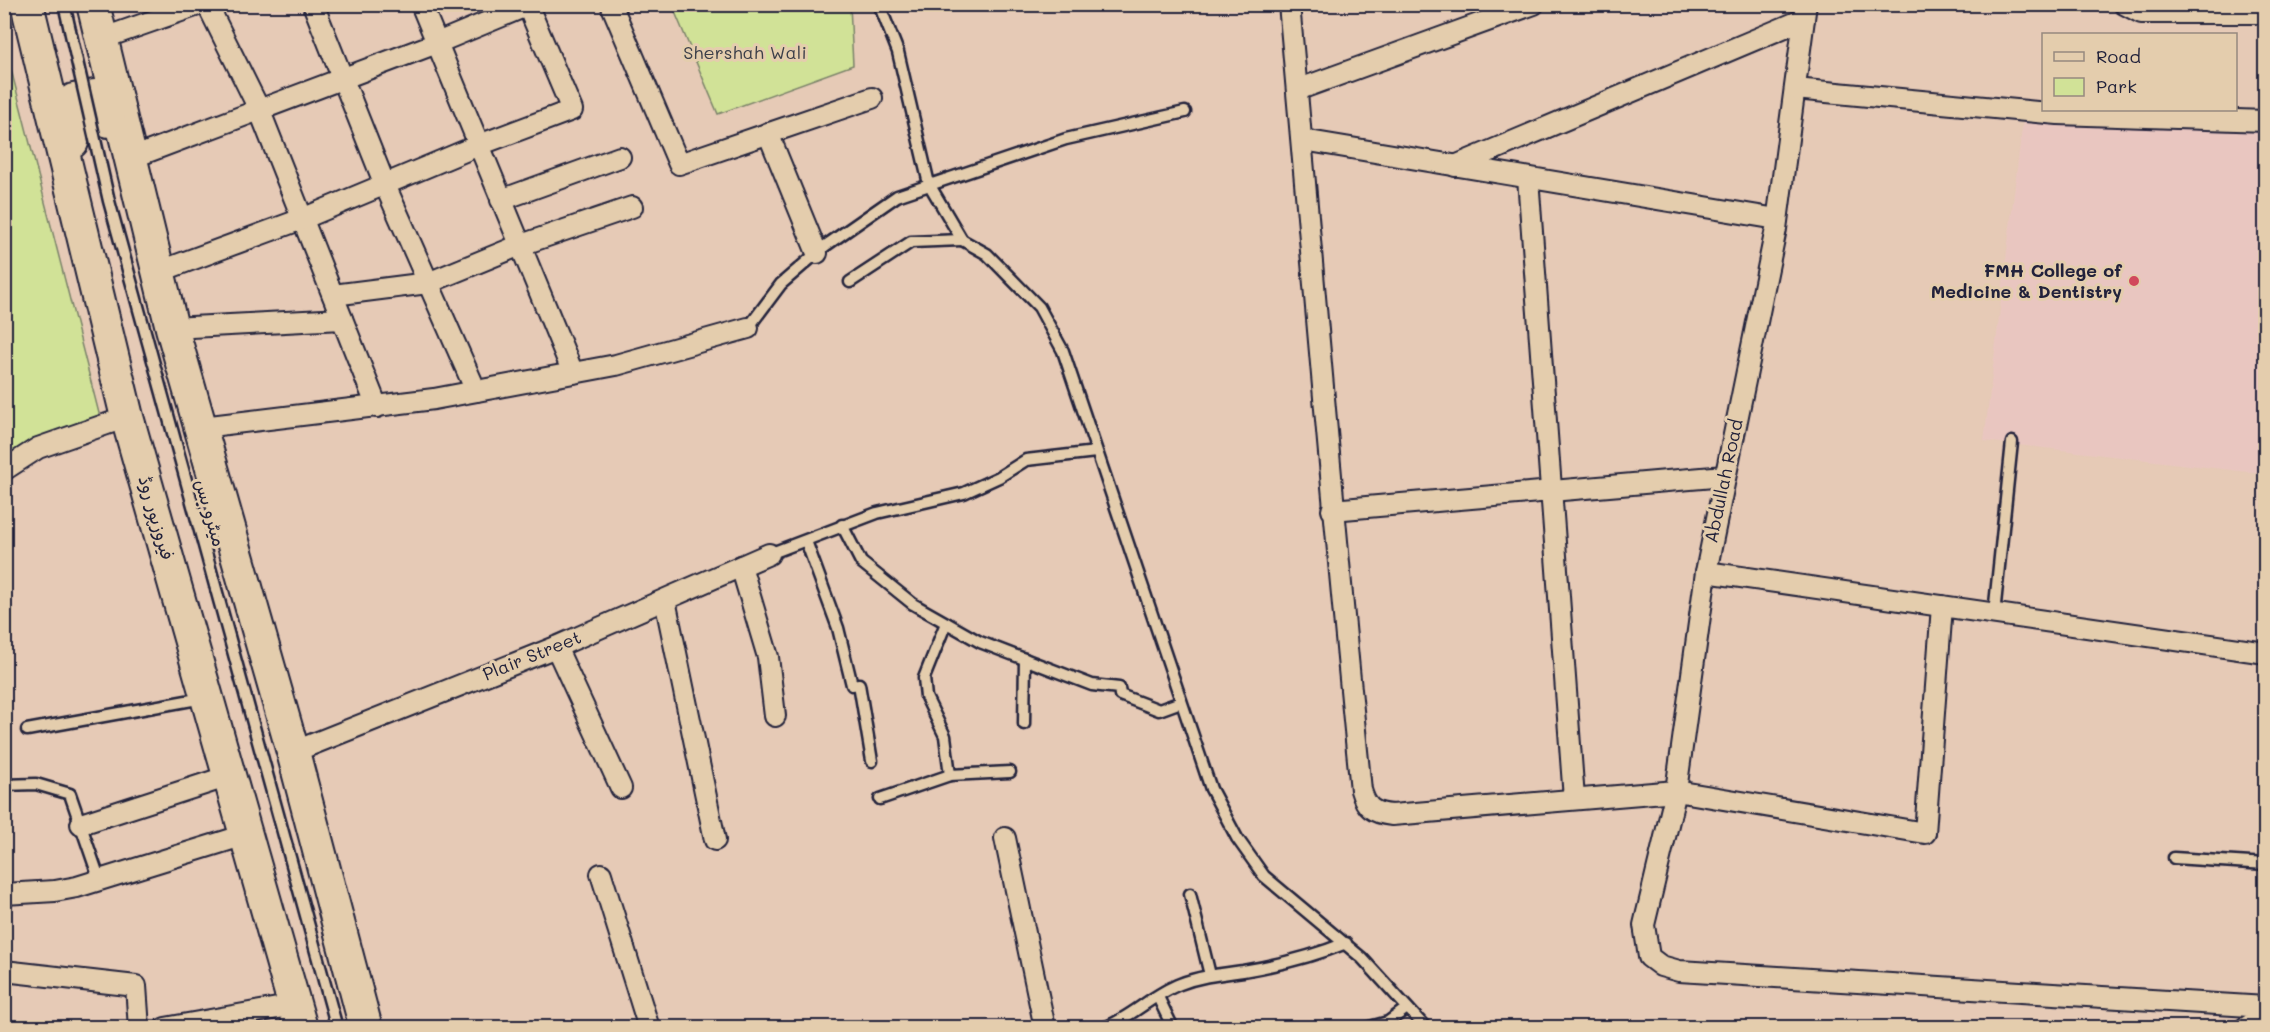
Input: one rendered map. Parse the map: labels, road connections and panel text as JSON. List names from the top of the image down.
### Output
{
  "streets": {
    "main road": ["فیروزپور روڈ"],
    "street": ["Abdullah Road", "Plair Street"],
    "lane": ["میٹرو بس"]
  },
  "parks": ["Shershah Wali"],
  "places": ["FMH College of Medicine & Dentistry"],
  "legend": ["Road", "Park"]
}
